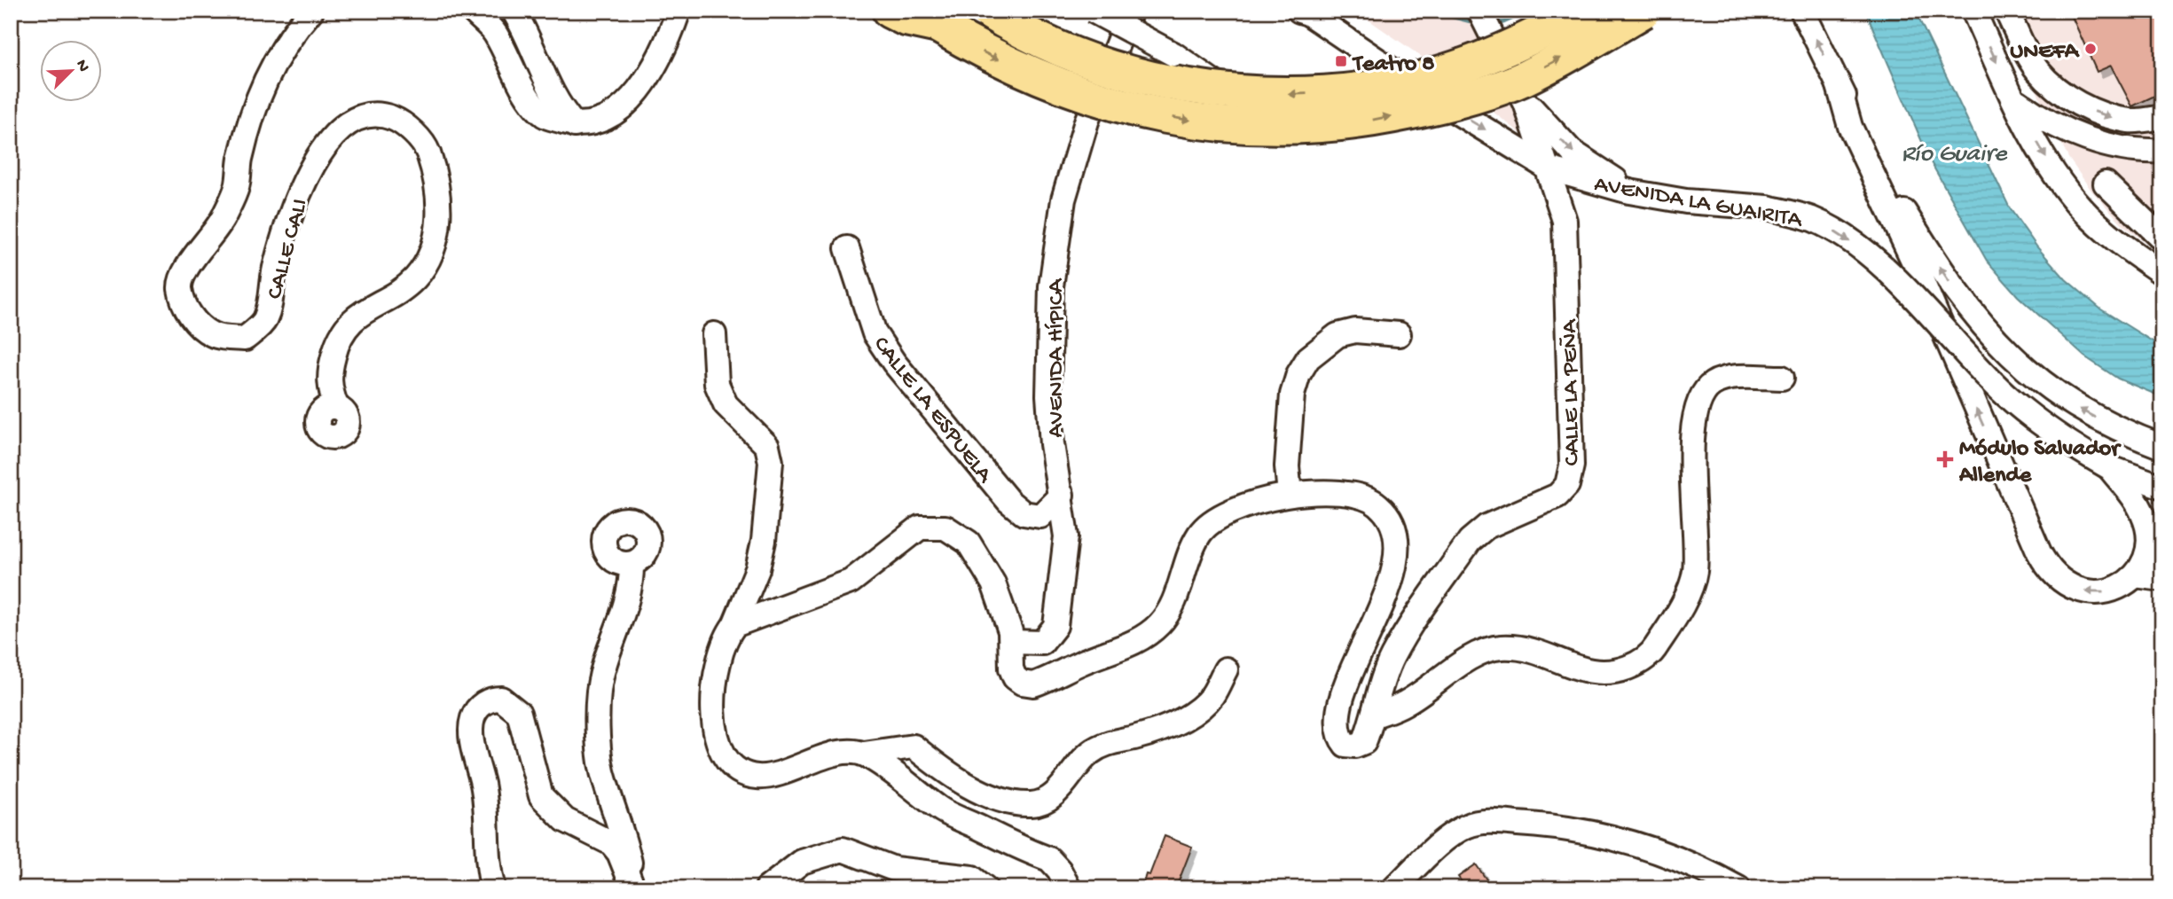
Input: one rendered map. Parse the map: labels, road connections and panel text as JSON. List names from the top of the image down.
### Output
{
  "streets": {
    "street": [
      "AVENIDA LA GUAIRITA",
      "CALLE CALI",
      "AVENIDA HÍPICA",
      "CALLE LA PEÑA",
      "CALLE LA ESPUELA"
    ]
  },
  "crossings": [
    ["AVENIDA LA GUAIRITA", "CALLE LA PEÑA"],
    ["AVENIDA HÍPICA", "CALLE LA ESPUELA"]
  ],
  "water": ["Río Guaire"],
  "places": {
    "other": ["UNEFA"],
    "transit": ["Teatro 8"],
    "health": ["Módulo Salvador Allende"]
  },
  "north": "top right"
}
